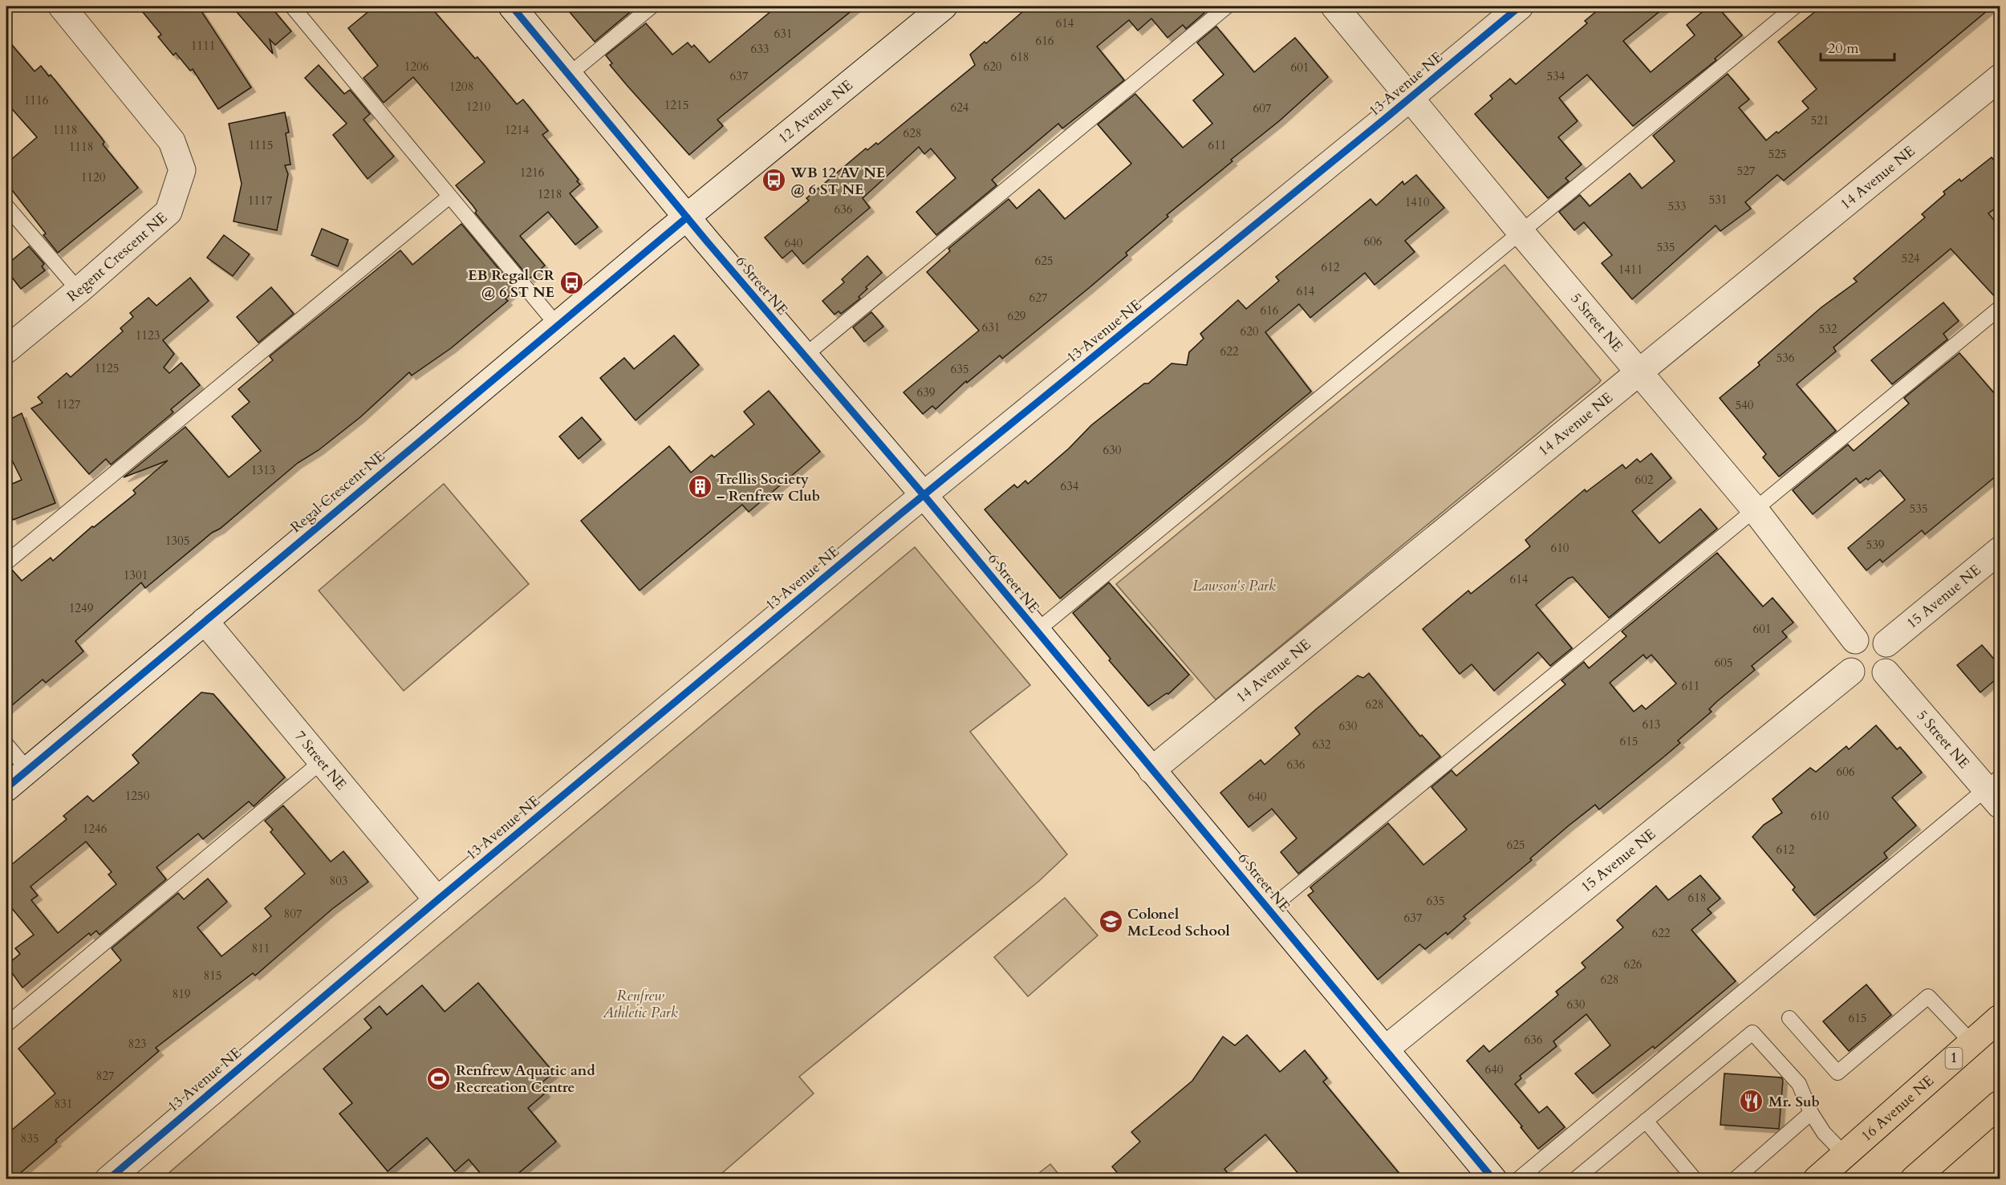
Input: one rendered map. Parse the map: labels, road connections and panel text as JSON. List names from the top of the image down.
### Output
{
  "streets": {
    "highway": ["1", "16 Avenue NE"],
    "street": [
      "13 Avenue NE",
      "12 Avenue NE",
      "14 Avenue NE",
      "Regent Crescent NE",
      "6 Street NE",
      "5 Street NE",
      "Regal Crescent NE",
      "15 Avenue NE",
      "7 Street NE"
    ]
  },
  "crossings": [
    ["13 Avenue NE", "6 Street NE"],
    ["13 Avenue NE", "5 Street NE"],
    ["13 Avenue NE", "7 Street NE"],
    ["12 Avenue NE", "6 Street NE"],
    ["12 Avenue NE", "Regal Crescent NE"],
    ["14 Avenue NE", "6 Street NE"],
    ["14 Avenue NE", "5 Street NE"],
    ["6 Street NE", "Regal Crescent NE"],
    ["6 Street NE", "15 Avenue NE"],
    ["5 Street NE", "15 Avenue NE"],
    ["Regal Crescent NE", "7 Street NE"]
  ],
  "parks": ["Lawson's Park", "Renfrew Athletic Park"],
  "places": {
    "bus stop": ["WB 12 AV NE @ 6 ST NE", "EB Regal CR @ 6 ST NE"],
    "building": ["Trellis Society – Renfrew Club"],
    "school or university": ["Colonel McLeod School"],
    "sports": ["Renfrew Aquatic and Recreation Centre"],
    "restaurant": ["Mr. Sub"]
  },
  "house_numbers": [
    "614",
    "631",
    "616",
    "1111",
    "633",
    "618",
    "1206",
    "620",
    "601",
    "637",
    "534",
    "1208",
    "1116",
    "1215",
    "1210",
    "624",
    "607",
    "521",
    "1118",
    "1214",
    "628",
    "1115",
    "611",
    "1118",
    "525",
    "527",
    "1216",
    "1120",
    "1218",
    "531",
    "1117",
    "1410",
    "533",
    "636",
    "606",
    "640",
    "535",
    "524",
    "625",
    "612",
    "1411",
    "614",
    "627",
    "616",
    "629",
    "631",
    "532",
    "620",
    "1123",
    "622",
    "536",
    "1125",
    "635",
    "639",
    "1127",
    "540",
    "630",
    "1313",
    "602",
    "634",
    "535",
    "1305",
    "539",
    "610",
    "1301",
    "614",
    "1249",
    "601",
    "605",
    "611",
    "628",
    "613",
    "630",
    "615",
    "632",
    "636",
    "606",
    "1250",
    "640",
    "610",
    "1246",
    "625",
    "612",
    "803",
    "618",
    "635",
    "807",
    "637",
    "622",
    "811",
    "626",
    "815",
    "628",
    "819",
    "630",
    "615",
    "636",
    "823",
    "640",
    "827",
    "831",
    "835"
  ],
  "scale_bar": "20 m"
}
